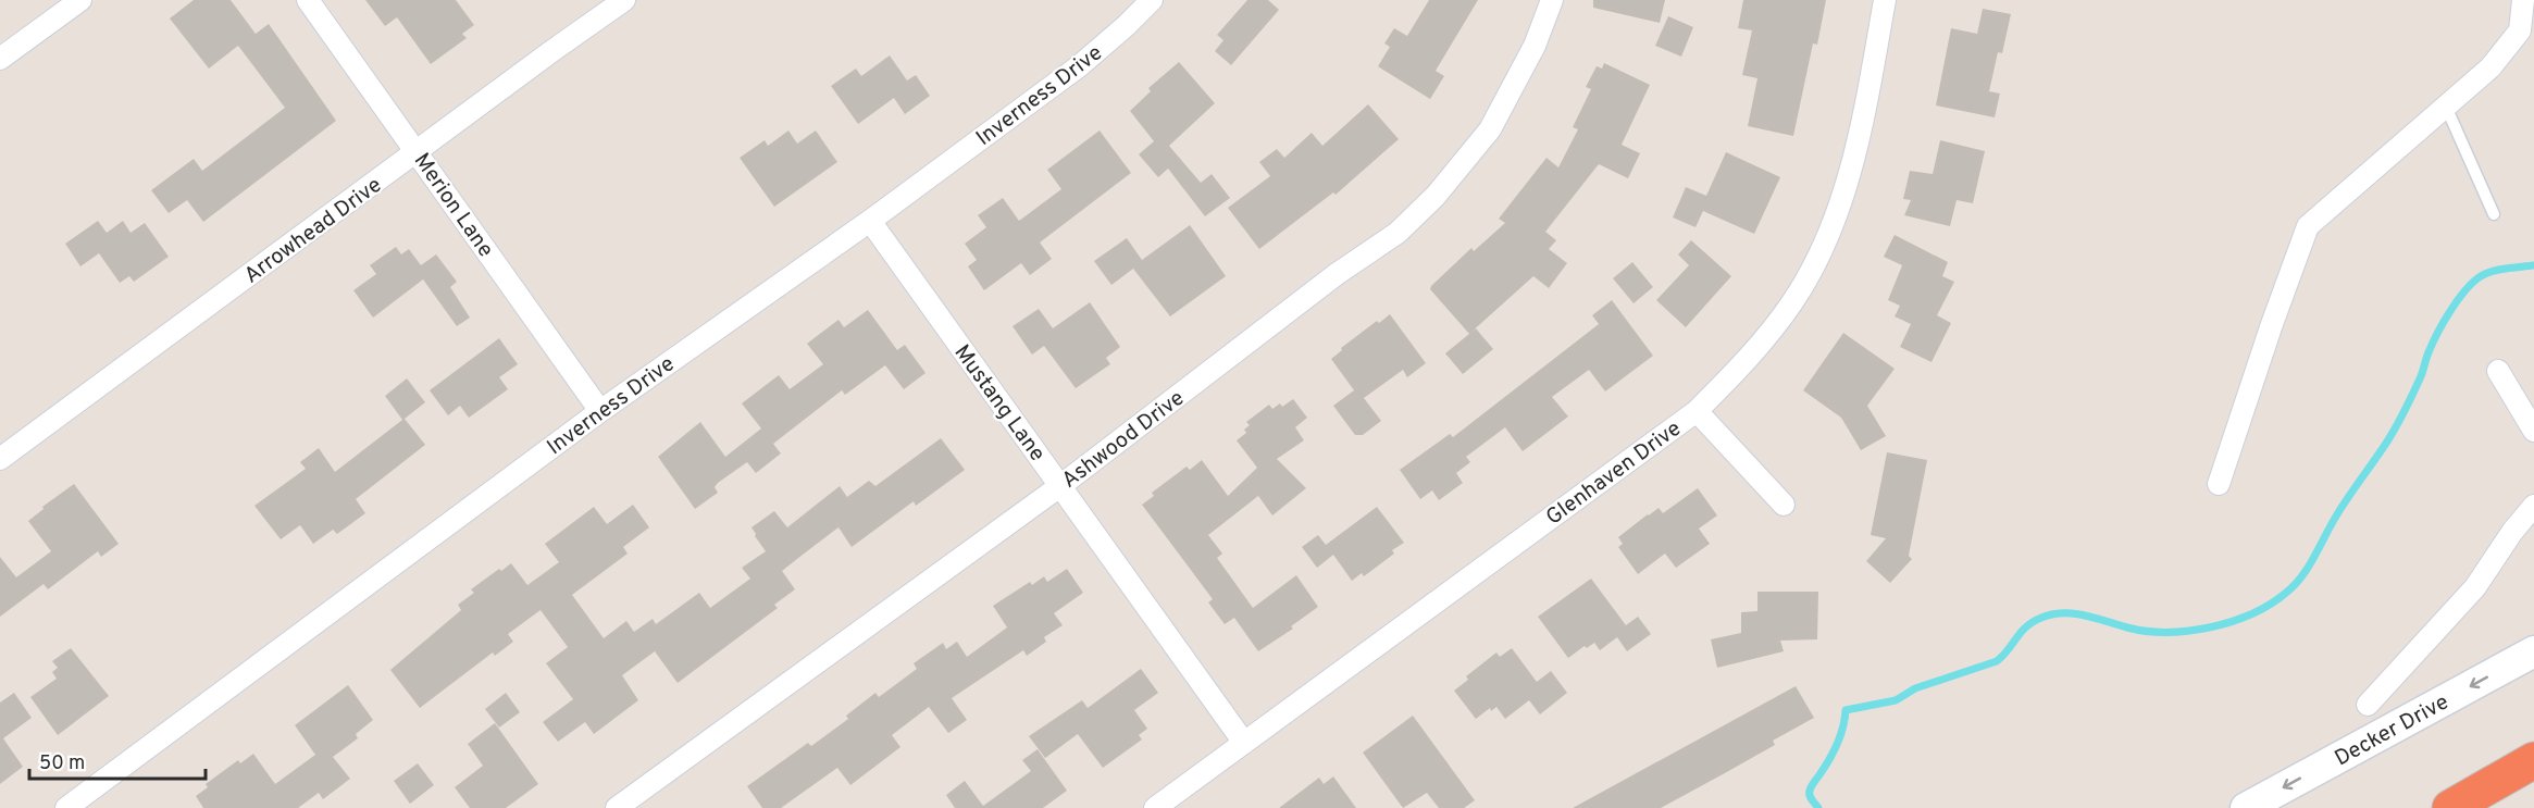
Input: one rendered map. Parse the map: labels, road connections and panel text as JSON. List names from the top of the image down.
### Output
{
  "streets": {
    "main road": ["Decker Drive"],
    "street": [
      "Inverness Drive",
      "Merion Lane",
      "Arrowhead Drive",
      "Mustang Lane",
      "Ashwood Drive",
      "Glenhaven Drive"
    ]
  },
  "crossings": [
    ["Inverness Drive", "Merion Lane"],
    ["Inverness Drive", "Mustang Lane"],
    ["Merion Lane", "Arrowhead Drive"],
    ["Mustang Lane", "Ashwood Drive"],
    ["Mustang Lane", "Glenhaven Drive"]
  ],
  "one_way": ["Decker Drive"],
  "scale_bar": "50 m"
}
